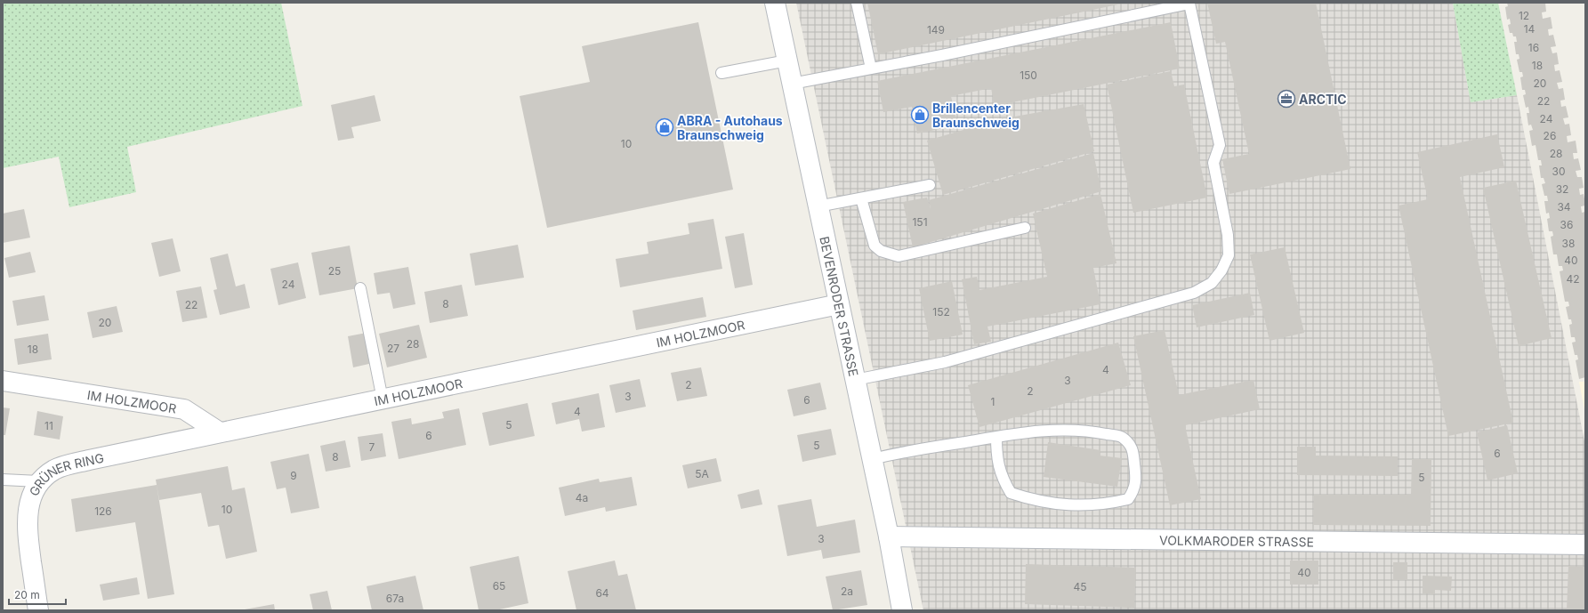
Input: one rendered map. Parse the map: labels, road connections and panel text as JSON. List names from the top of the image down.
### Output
{
  "streets": {
    "street": [
      "BEVENRODER STRASSE",
      "IM HOLZMOOR",
      "GRÜNER RING",
      "VOLKMARODER STRASSE"
    ]
  },
  "crossings": [
    ["BEVENRODER STRASSE", "IM HOLZMOOR"],
    ["BEVENRODER STRASSE", "VOLKMARODER STRASSE"],
    ["IM HOLZMOOR", "GRÜNER RING"]
  ],
  "places": {
    "office": ["ARCTIC"],
    "shop": ["Brillencenter Braunschweig", "ABRA - Autohaus Braunschweig"]
  },
  "house_numbers": [
    "12",
    "14",
    "149",
    "16",
    "18",
    "150",
    "20",
    "22",
    "24",
    "26",
    "10",
    "28",
    "30",
    "32",
    "34",
    "151",
    "36",
    "38",
    "40",
    "25",
    "42",
    "24",
    "8",
    "22",
    "152",
    "20",
    "28",
    "27",
    "18",
    "4",
    "3",
    "2",
    "2",
    "3",
    "6",
    "1",
    "4",
    "5",
    "11",
    "6",
    "5",
    "7",
    "6",
    "8",
    "5A",
    "9",
    "5",
    "4a",
    "10",
    "126",
    "3",
    "40",
    "65",
    "45",
    "2a",
    "64",
    "67a"
  ],
  "scale_bar": "20 m"
}
